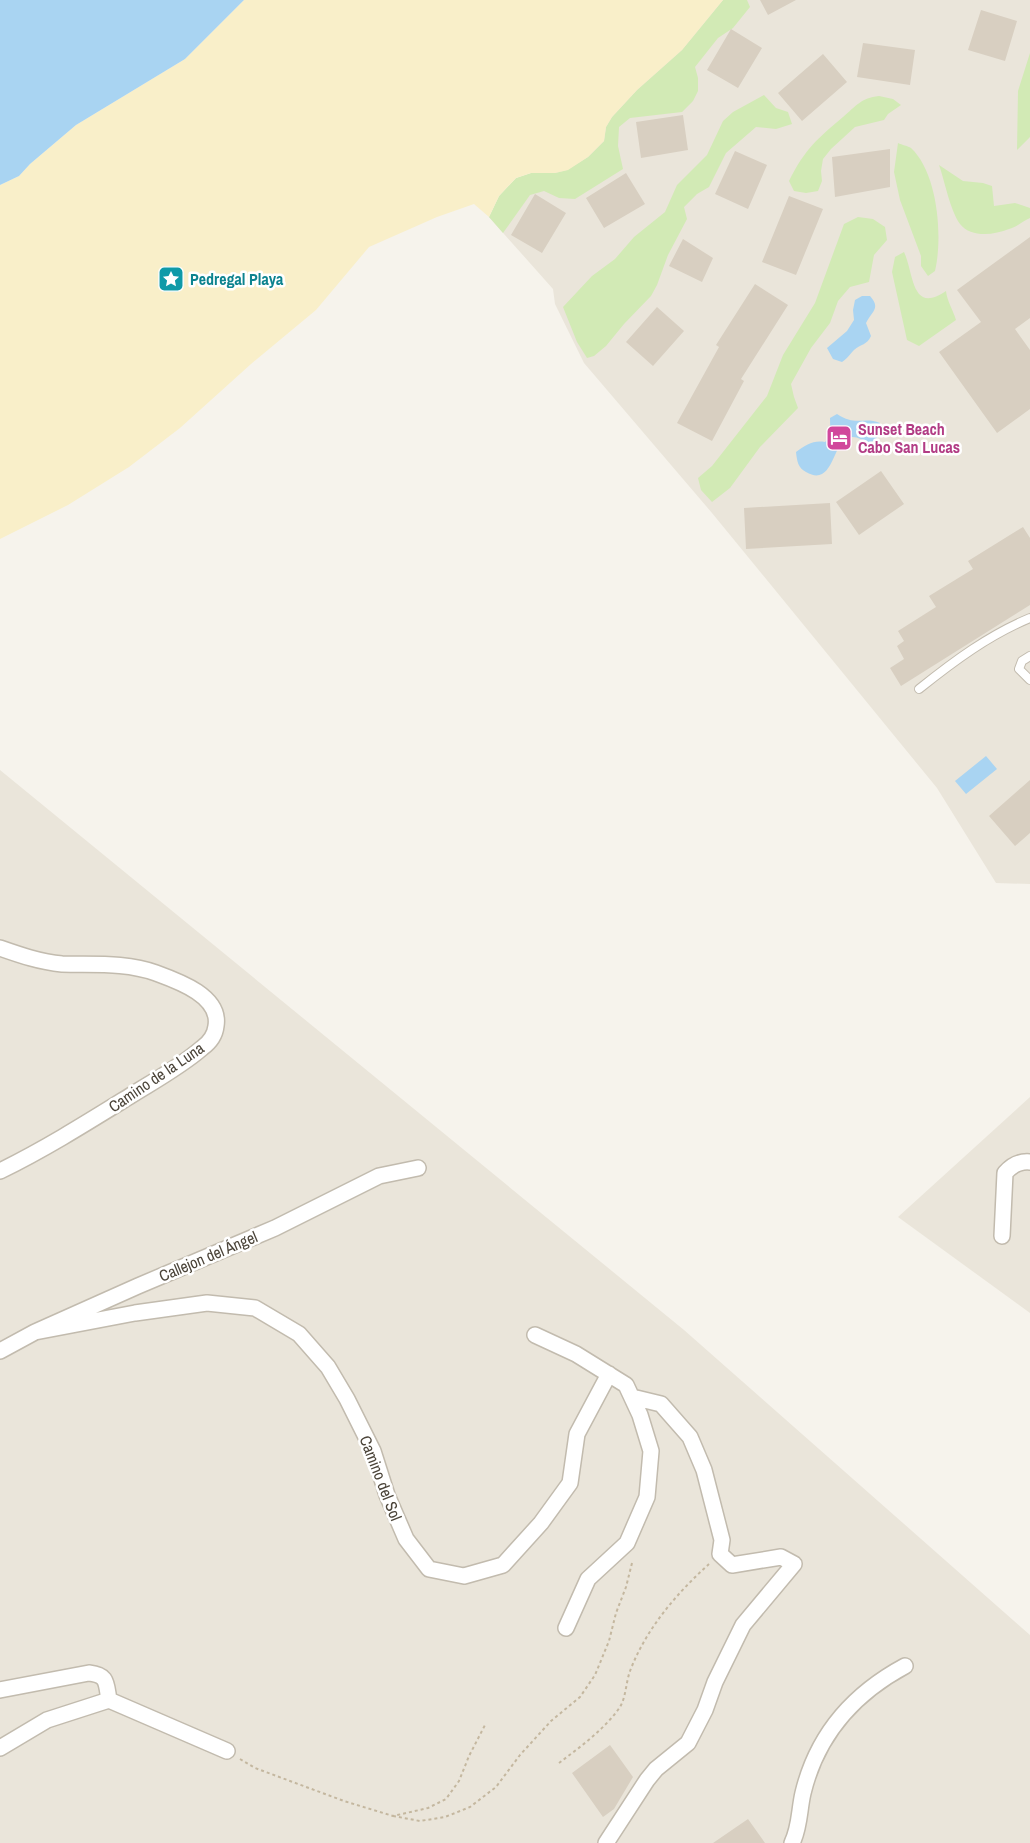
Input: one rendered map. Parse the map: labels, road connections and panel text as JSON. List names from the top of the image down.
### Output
{
  "streets": {
    "street": ["Camino de la Luna", "Callejon del Ángel", "Camino del Sol"]
  },
  "crossings": [
    ["Callejon del Ángel", "Camino del Sol"]
  ],
  "places": {
    "place": ["Pedregal Playa"],
    "hotel": ["Sunset Beach Cabo San Lucas"]
  }
}
